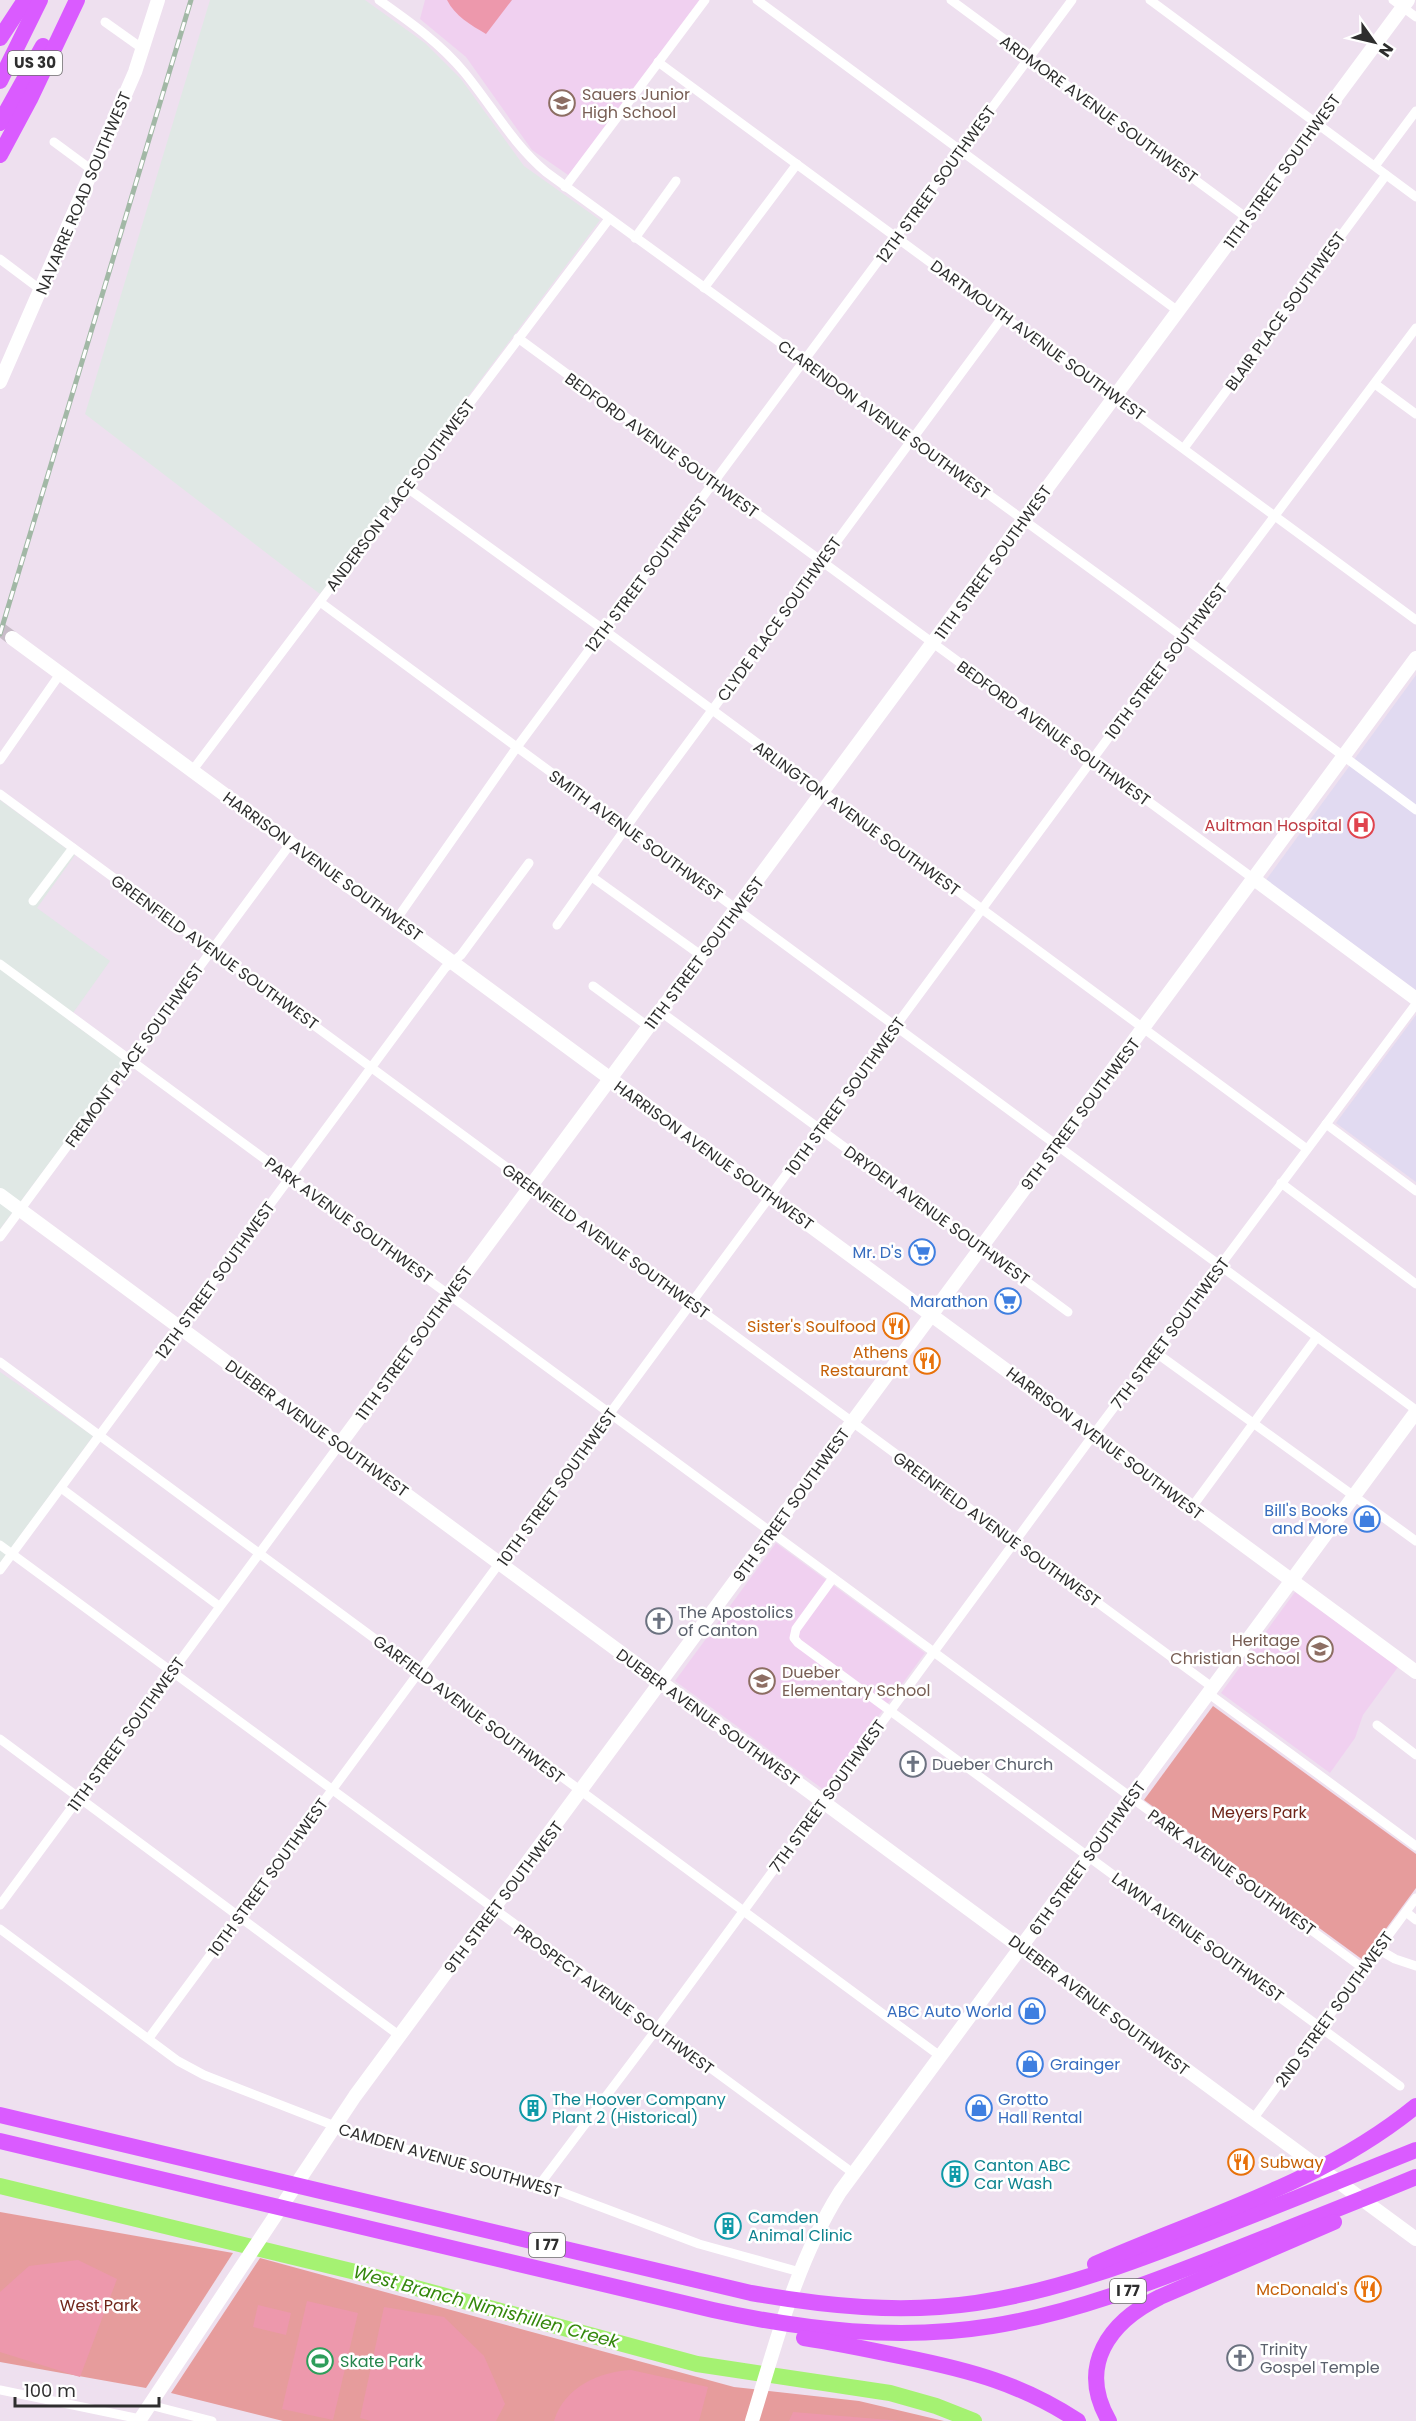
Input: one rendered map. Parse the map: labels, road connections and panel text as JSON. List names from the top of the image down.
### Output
{
  "streets": {
    "highway": ["US 30", "I 77"],
    "street": [
      "ARDMORE AVENUE SOUTHWEST",
      "11TH STREET SOUTHWEST",
      "12TH STREET SOUTHWEST",
      "NAVARRE ROAD SOUTHWEST",
      "BLAIR PLACE SOUTHWEST",
      "DARTMOUTH AVENUE SOUTHWEST",
      "CLARENDON AVENUE SOUTHWEST",
      "BEDFORD AVENUE SOUTHWEST",
      "ANDERSON PLACE SOUTHWEST",
      "CLYDE PLACE SOUTHWEST",
      "10TH STREET SOUTHWEST",
      "ARLINGTON AVENUE SOUTHWEST",
      "SMITH AVENUE SOUTHWEST",
      "HARRISON AVENUE SOUTHWEST",
      "GREENFIELD AVENUE SOUTHWEST",
      "FREMONT PLACE SOUTHWEST",
      "9TH STREET SOUTHWEST",
      "DRYDEN AVENUE SOUTHWEST",
      "PARK AVENUE SOUTHWEST",
      "7TH STREET SOUTHWEST",
      "DUEBER AVENUE SOUTHWEST",
      "GARFIELD AVENUE SOUTHWEST",
      "6TH STREET SOUTHWEST",
      "LAWN AVENUE SOUTHWEST",
      "PROSPECT AVENUE SOUTHWEST",
      "2ND STREET SOUTHWEST",
      "CAMDEN AVENUE SOUTHWEST"
    ]
  },
  "crossings": [
    ["ARDMORE AVENUE SOUTHWEST", "11TH STREET SOUTHWEST"],
    ["ARDMORE AVENUE SOUTHWEST", "12TH STREET SOUTHWEST"],
    ["11TH STREET SOUTHWEST", "DARTMOUTH AVENUE SOUTHWEST"],
    ["11TH STREET SOUTHWEST", "CLARENDON AVENUE SOUTHWEST"],
    ["11TH STREET SOUTHWEST", "BEDFORD AVENUE SOUTHWEST"],
    ["11TH STREET SOUTHWEST", "ARLINGTON AVENUE SOUTHWEST"],
    ["11TH STREET SOUTHWEST", "SMITH AVENUE SOUTHWEST"],
    ["11TH STREET SOUTHWEST", "HARRISON AVENUE SOUTHWEST"],
    ["11TH STREET SOUTHWEST", "GREENFIELD AVENUE SOUTHWEST"],
    ["11TH STREET SOUTHWEST", "DRYDEN AVENUE SOUTHWEST"],
    ["11TH STREET SOUTHWEST", "PARK AVENUE SOUTHWEST"],
    ["11TH STREET SOUTHWEST", "DUEBER AVENUE SOUTHWEST"],
    ["11TH STREET SOUTHWEST", "GARFIELD AVENUE SOUTHWEST"],
    ["11TH STREET SOUTHWEST", "PROSPECT AVENUE SOUTHWEST"],
    ["12TH STREET SOUTHWEST", "DARTMOUTH AVENUE SOUTHWEST"],
    ["12TH STREET SOUTHWEST", "CLARENDON AVENUE SOUTHWEST"],
    ["12TH STREET SOUTHWEST", "BEDFORD AVENUE SOUTHWEST"],
    ["12TH STREET SOUTHWEST", "ARLINGTON AVENUE SOUTHWEST"],
    ["12TH STREET SOUTHWEST", "SMITH AVENUE SOUTHWEST"],
    ["12TH STREET SOUTHWEST", "HARRISON AVENUE SOUTHWEST"],
    ["12TH STREET SOUTHWEST", "GREENFIELD AVENUE SOUTHWEST"],
    ["12TH STREET SOUTHWEST", "PARK AVENUE SOUTHWEST"],
    ["12TH STREET SOUTHWEST", "DUEBER AVENUE SOUTHWEST"],
    ["12TH STREET SOUTHWEST", "GARFIELD AVENUE SOUTHWEST"],
    ["12TH STREET SOUTHWEST", "PROSPECT AVENUE SOUTHWEST"],
    ["BLAIR PLACE SOUTHWEST", "DARTMOUTH AVENUE SOUTHWEST"],
    ["DARTMOUTH AVENUE SOUTHWEST", "CLYDE PLACE SOUTHWEST"],
    ["DARTMOUTH AVENUE SOUTHWEST", "10TH STREET SOUTHWEST"],
    ["CLARENDON AVENUE SOUTHWEST", "ANDERSON PLACE SOUTHWEST"],
    ["CLARENDON AVENUE SOUTHWEST", "CLYDE PLACE SOUTHWEST"],
    ["CLARENDON AVENUE SOUTHWEST", "10TH STREET SOUTHWEST"],
    ["CLARENDON AVENUE SOUTHWEST", "9TH STREET SOUTHWEST"],
    ["BEDFORD AVENUE SOUTHWEST", "ANDERSON PLACE SOUTHWEST"],
    ["BEDFORD AVENUE SOUTHWEST", "CLYDE PLACE SOUTHWEST"],
    ["BEDFORD AVENUE SOUTHWEST", "10TH STREET SOUTHWEST"],
    ["BEDFORD AVENUE SOUTHWEST", "9TH STREET SOUTHWEST"],
    ["BEDFORD AVENUE SOUTHWEST", "7TH STREET SOUTHWEST"],
    ["ANDERSON PLACE SOUTHWEST", "ARLINGTON AVENUE SOUTHWEST"],
    ["ANDERSON PLACE SOUTHWEST", "SMITH AVENUE SOUTHWEST"],
    ["ANDERSON PLACE SOUTHWEST", "HARRISON AVENUE SOUTHWEST"],
    ["CLYDE PLACE SOUTHWEST", "ARLINGTON AVENUE SOUTHWEST"],
    ["CLYDE PLACE SOUTHWEST", "SMITH AVENUE SOUTHWEST"],
    ["10TH STREET SOUTHWEST", "ARLINGTON AVENUE SOUTHWEST"],
    ["10TH STREET SOUTHWEST", "SMITH AVENUE SOUTHWEST"],
    ["10TH STREET SOUTHWEST", "HARRISON AVENUE SOUTHWEST"],
    ["10TH STREET SOUTHWEST", "GREENFIELD AVENUE SOUTHWEST"],
    ["10TH STREET SOUTHWEST", "DRYDEN AVENUE SOUTHWEST"],
    ["10TH STREET SOUTHWEST", "PARK AVENUE SOUTHWEST"],
    ["10TH STREET SOUTHWEST", "DUEBER AVENUE SOUTHWEST"],
    ["10TH STREET SOUTHWEST", "GARFIELD AVENUE SOUTHWEST"],
    ["10TH STREET SOUTHWEST", "PROSPECT AVENUE SOUTHWEST"],
    ["10TH STREET SOUTHWEST", "CAMDEN AVENUE SOUTHWEST"],
    ["ARLINGTON AVENUE SOUTHWEST", "9TH STREET SOUTHWEST"],
    ["ARLINGTON AVENUE SOUTHWEST", "7TH STREET SOUTHWEST"],
    ["SMITH AVENUE SOUTHWEST", "9TH STREET SOUTHWEST"],
    ["SMITH AVENUE SOUTHWEST", "7TH STREET SOUTHWEST"],
    ["SMITH AVENUE SOUTHWEST", "6TH STREET SOUTHWEST"],
    ["HARRISON AVENUE SOUTHWEST", "FREMONT PLACE SOUTHWEST"],
    ["HARRISON AVENUE SOUTHWEST", "9TH STREET SOUTHWEST"],
    ["HARRISON AVENUE SOUTHWEST", "7TH STREET SOUTHWEST"],
    ["HARRISON AVENUE SOUTHWEST", "6TH STREET SOUTHWEST"],
    ["GREENFIELD AVENUE SOUTHWEST", "FREMONT PLACE SOUTHWEST"],
    ["GREENFIELD AVENUE SOUTHWEST", "9TH STREET SOUTHWEST"],
    ["GREENFIELD AVENUE SOUTHWEST", "7TH STREET SOUTHWEST"],
    ["GREENFIELD AVENUE SOUTHWEST", "6TH STREET SOUTHWEST"],
    ["FREMONT PLACE SOUTHWEST", "PARK AVENUE SOUTHWEST"],
    ["FREMONT PLACE SOUTHWEST", "DUEBER AVENUE SOUTHWEST"],
    ["9TH STREET SOUTHWEST", "DRYDEN AVENUE SOUTHWEST"],
    ["9TH STREET SOUTHWEST", "PARK AVENUE SOUTHWEST"],
    ["9TH STREET SOUTHWEST", "DUEBER AVENUE SOUTHWEST"],
    ["9TH STREET SOUTHWEST", "GARFIELD AVENUE SOUTHWEST"],
    ["9TH STREET SOUTHWEST", "PROSPECT AVENUE SOUTHWEST"],
    ["9TH STREET SOUTHWEST", "CAMDEN AVENUE SOUTHWEST"],
    ["PARK AVENUE SOUTHWEST", "7TH STREET SOUTHWEST"],
    ["PARK AVENUE SOUTHWEST", "6TH STREET SOUTHWEST"],
    ["PARK AVENUE SOUTHWEST", "LAWN AVENUE SOUTHWEST"],
    ["PARK AVENUE SOUTHWEST", "2ND STREET SOUTHWEST"],
    ["7TH STREET SOUTHWEST", "DUEBER AVENUE SOUTHWEST"],
    ["7TH STREET SOUTHWEST", "GARFIELD AVENUE SOUTHWEST"],
    ["7TH STREET SOUTHWEST", "LAWN AVENUE SOUTHWEST"],
    ["7TH STREET SOUTHWEST", "PROSPECT AVENUE SOUTHWEST"],
    ["7TH STREET SOUTHWEST", "CAMDEN AVENUE SOUTHWEST"],
    ["DUEBER AVENUE SOUTHWEST", "6TH STREET SOUTHWEST"],
    ["DUEBER AVENUE SOUTHWEST", "2ND STREET SOUTHWEST"],
    ["GARFIELD AVENUE SOUTHWEST", "6TH STREET SOUTHWEST"],
    ["6TH STREET SOUTHWEST", "LAWN AVENUE SOUTHWEST"],
    ["6TH STREET SOUTHWEST", "PROSPECT AVENUE SOUTHWEST"],
    ["6TH STREET SOUTHWEST", "CAMDEN AVENUE SOUTHWEST"],
    ["LAWN AVENUE SOUTHWEST", "2ND STREET SOUTHWEST"]
  ],
  "water": ["West Branch Nimishillen Creek"],
  "parks": ["Meyers Park", "West Park"],
  "places": {
    "school or university": ["Sauers Junior High School", "Heritage Christian School", "Dueber Elementary School"],
    "hospital": ["Aultman Hospital"],
    "supermarket": ["Mr. D's", "Marathon"],
    "restaurant": [
      "Sister's Soulfood",
      "Athens Restaurant",
      "Subway",
      "McDonald's"
    ],
    "shop": [
      "Bill's Books and More",
      "ABC Auto World",
      "Grainger",
      "Grotto Hall Rental"
    ],
    "church": ["The Apostolics of Canton", "Dueber Church", "Trinity Gospel Temple"],
    "building": ["The Hoover Company Plant 2 (Historical)", "Canton ABC Car Wash", "Camden Animal Clinic"],
    "sports": ["Skate Park"]
  },
  "scale_bar": "100 m",
  "north": "bottom right"
}
